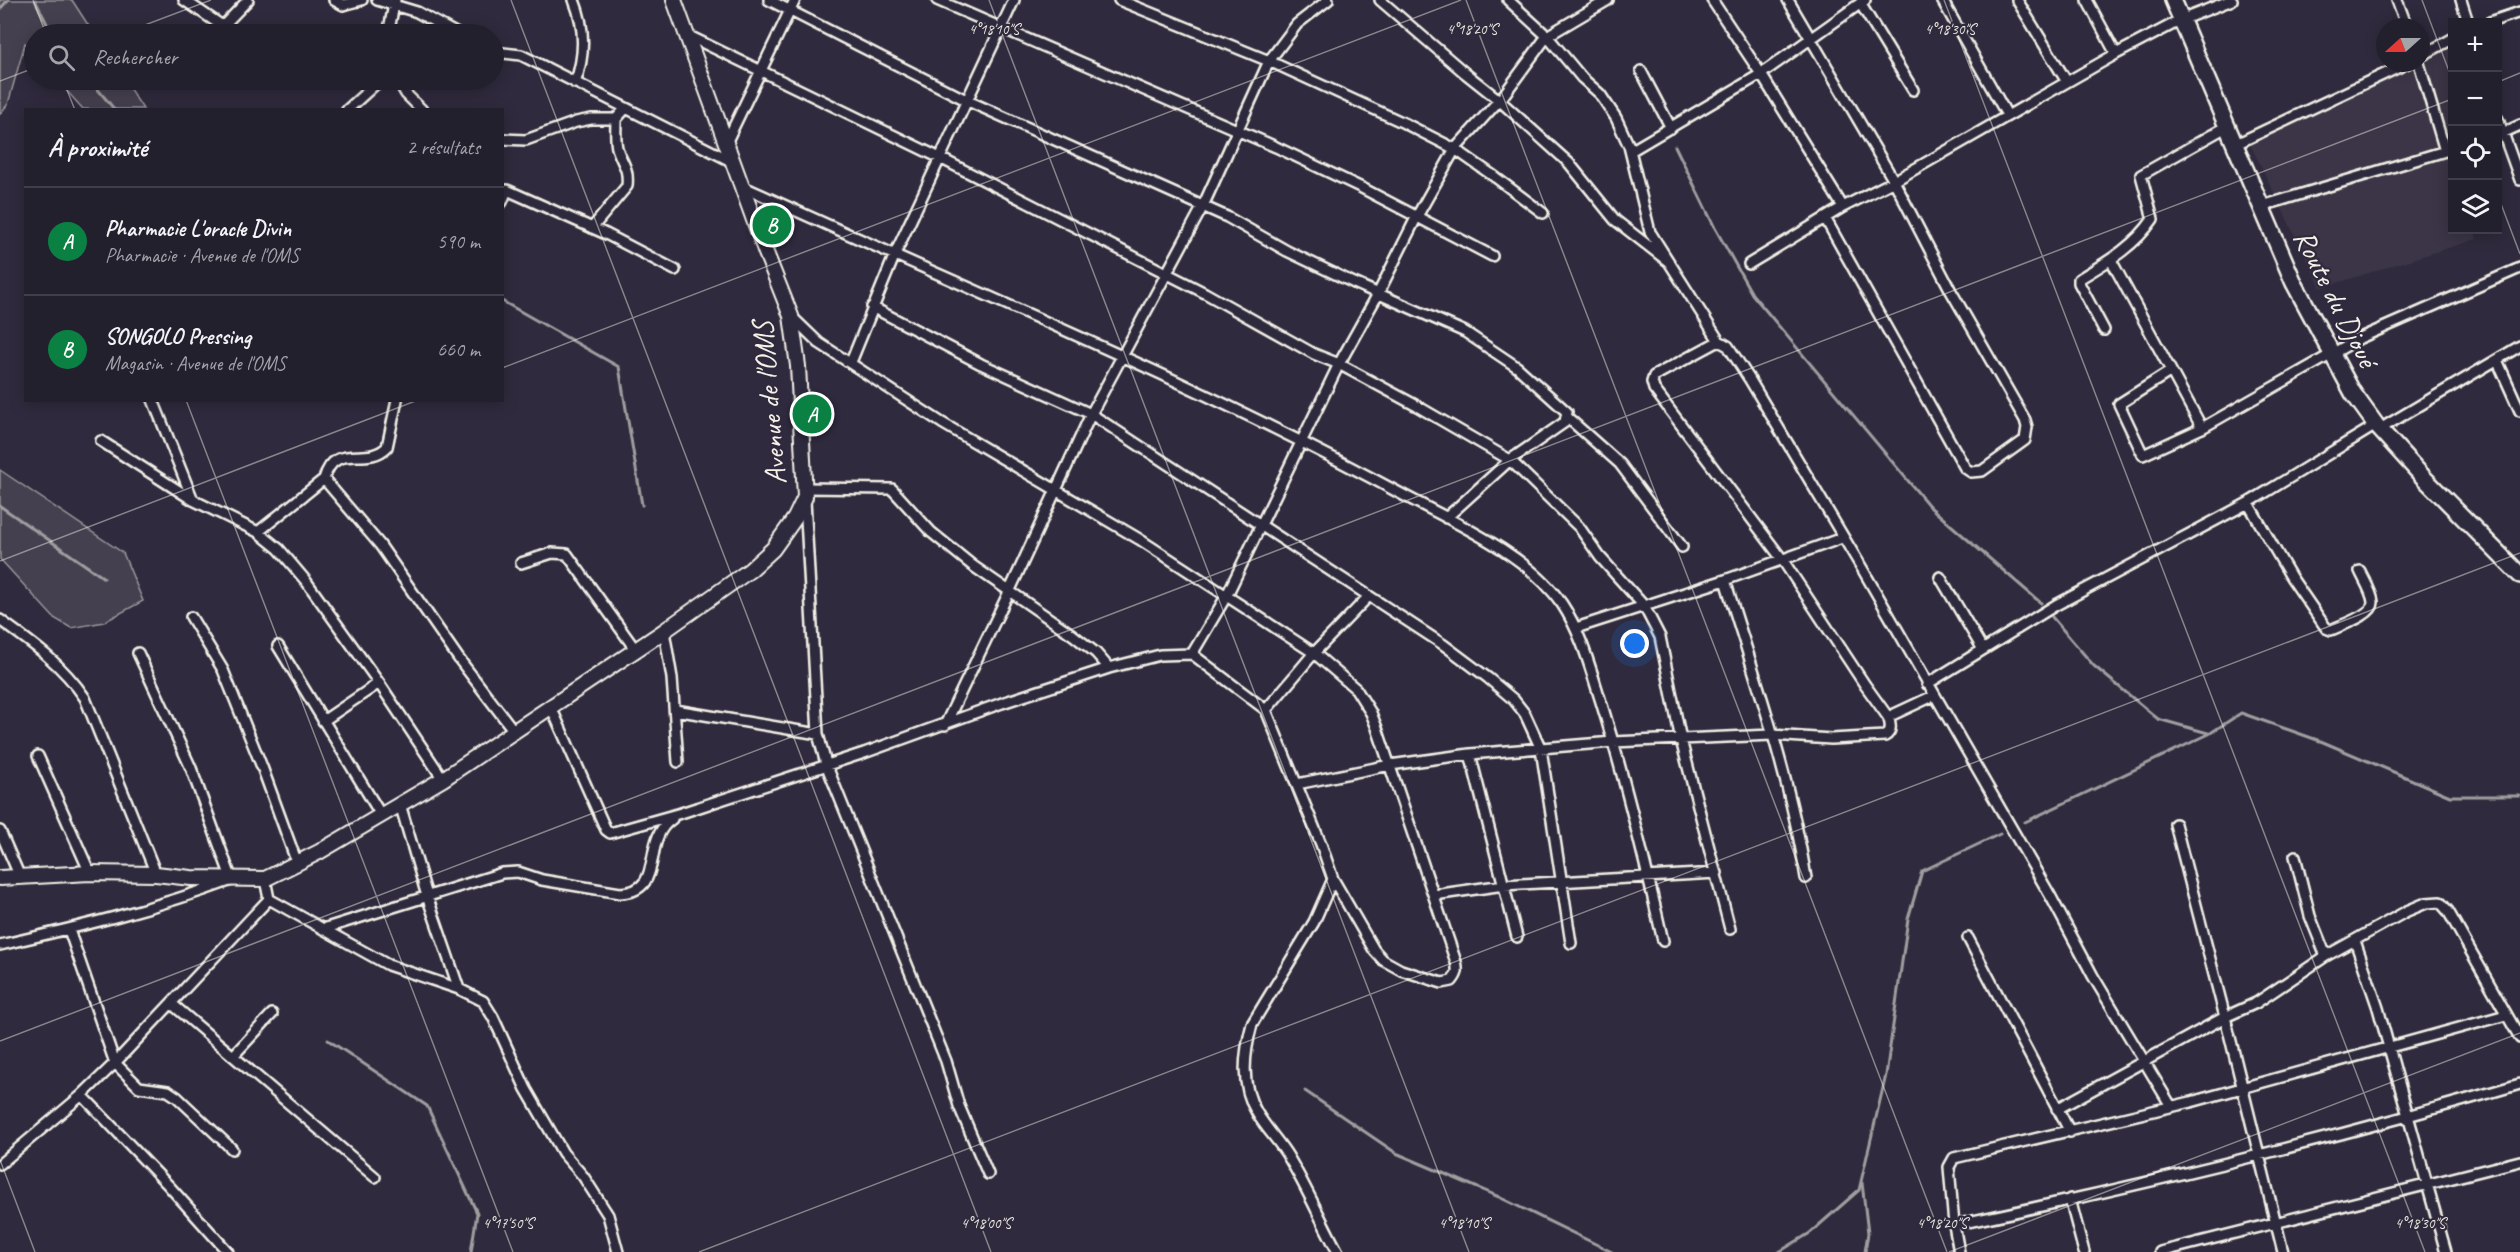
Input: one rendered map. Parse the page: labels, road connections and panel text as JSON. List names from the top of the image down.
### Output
{
  "streets": {
    "main road": ["Route du Djoué"],
    "street": ["Avenue de l'OMS"]
  },
  "north": "left",
  "page": {
    "map_buttons": ["+", "−"],
    "search": "Rechercher",
    "heading": ["À proximité", "2 résultats"],
    "list": [
      {
        "mark": "A",
        "name": "Pharmacie L'oracle Divin",
        "note": "Pharmacie · Avenue de l'OMS",
        "value": "590 m"
      },
      {
        "mark": "B",
        "name": "SONGOLO Pressing",
        "note": "Magasin · Avenue de l'OMS",
        "value": "660 m"
      }
    ],
    "pins": ["B", "A"]
  },
  "coordinates": [
    "4°18'10\"S",
    "4°18'20\"S",
    "4°18'30\"S",
    "4°17'50\"S",
    "4°18'00\"S"
  ]
}
